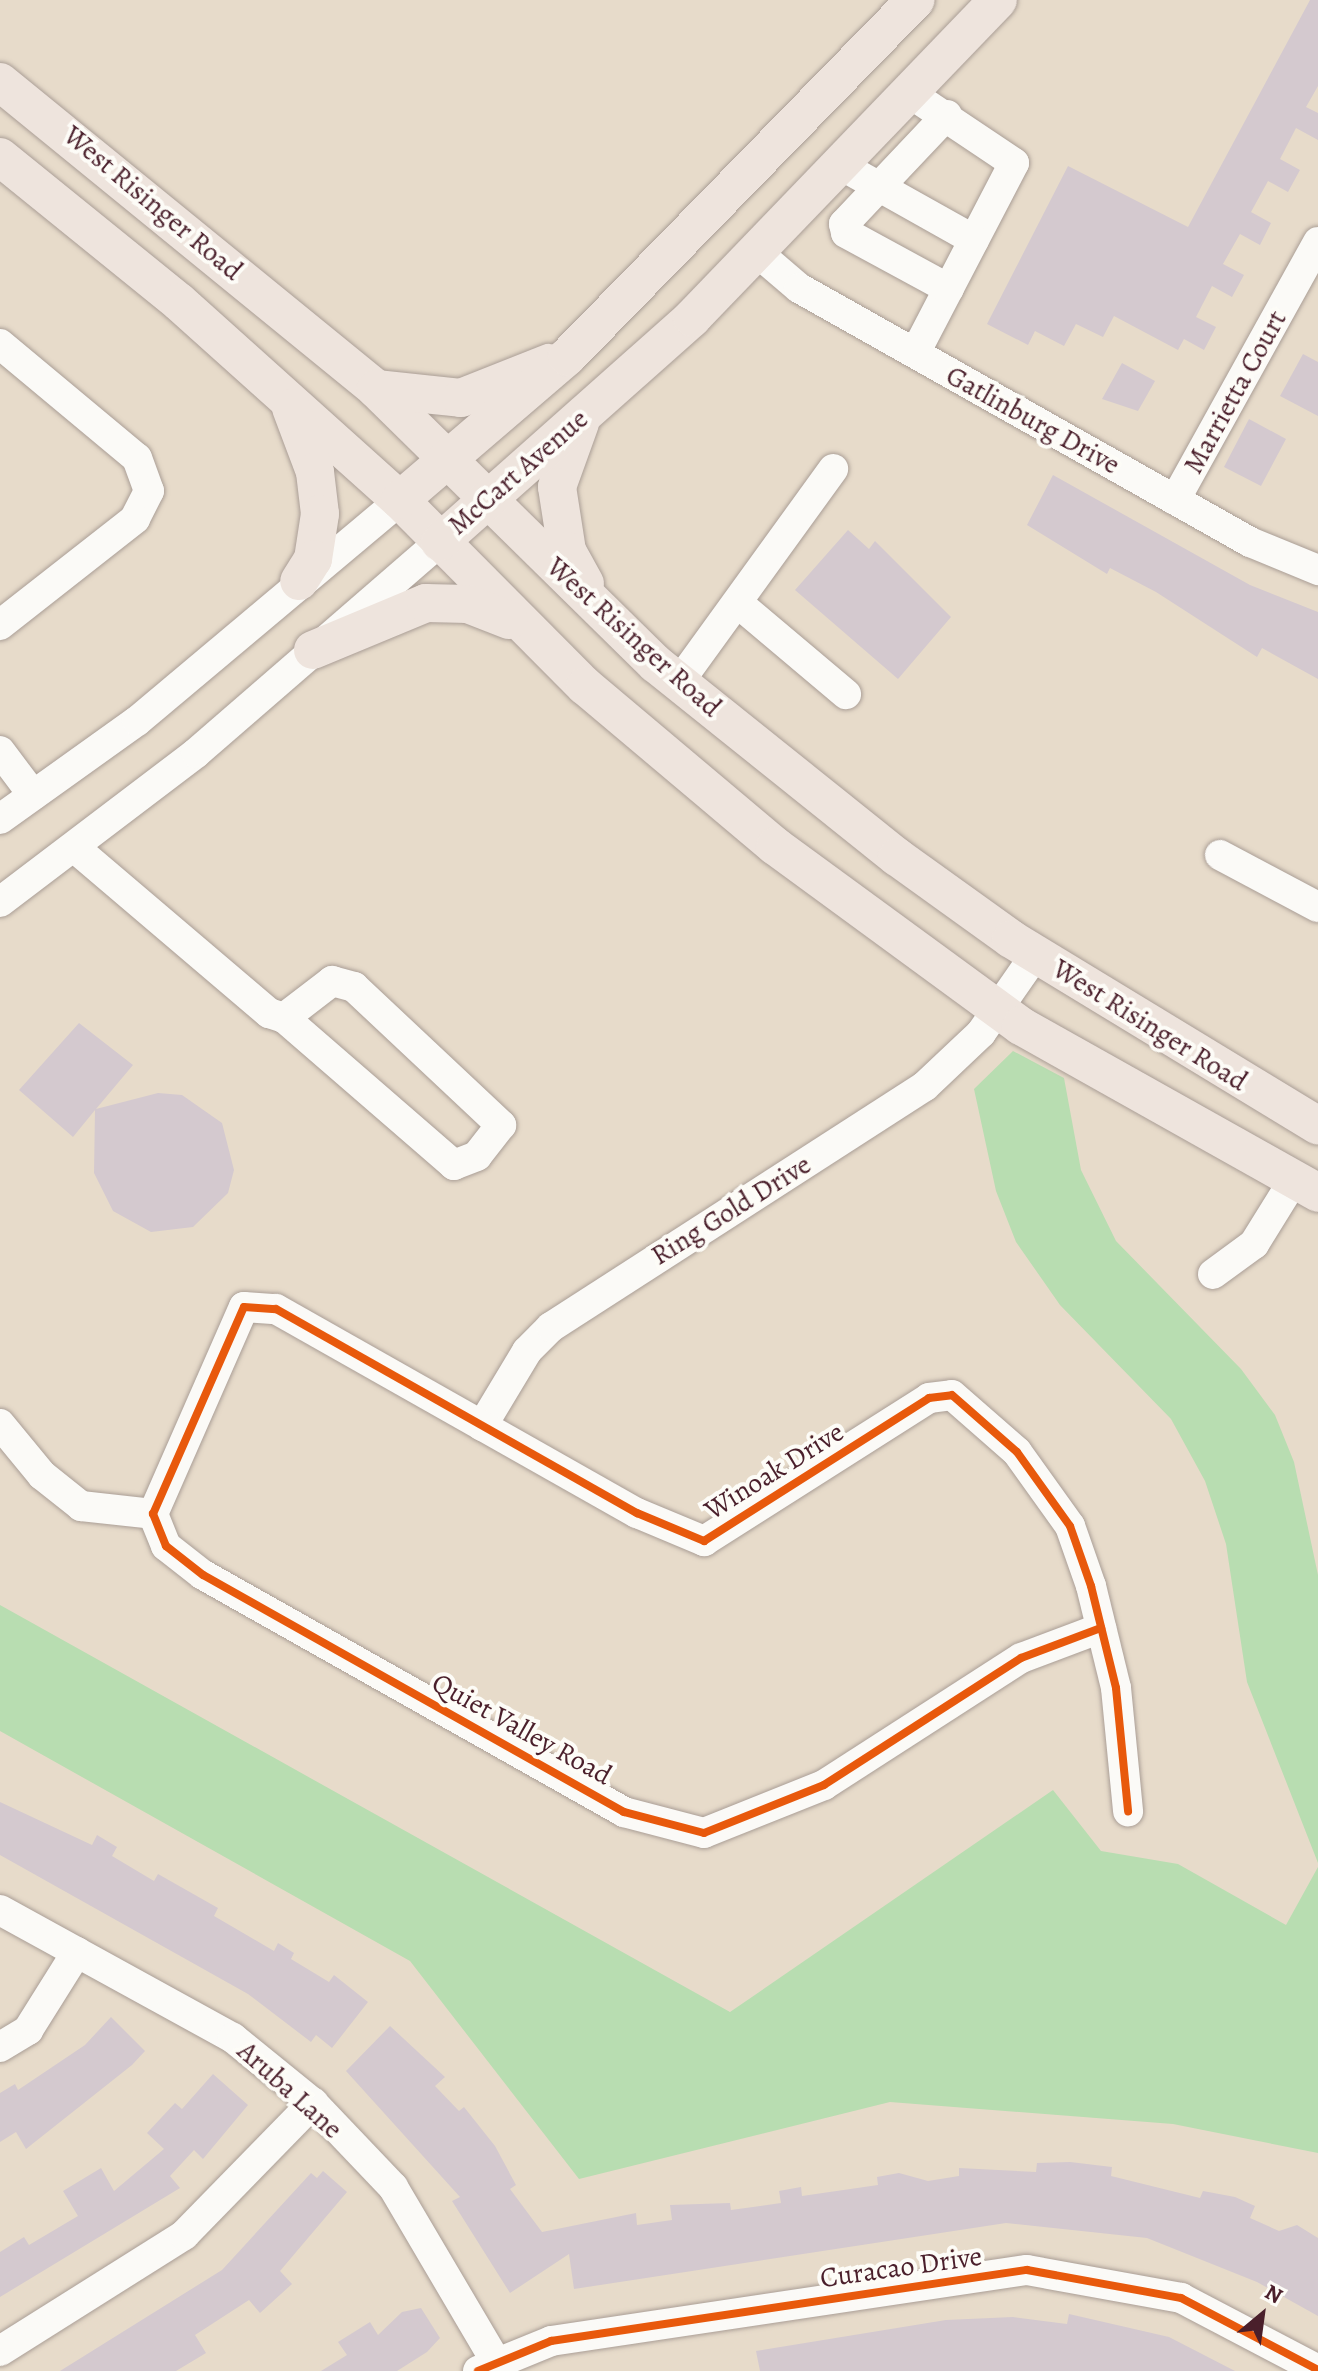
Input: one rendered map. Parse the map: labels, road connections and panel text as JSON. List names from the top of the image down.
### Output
{
  "streets": {
    "main road": ["West Risinger Road", "McCart Avenue"],
    "street": [
      "Marrietta Court",
      "Gatlinburg Drive",
      "Ring Gold Drive",
      "Winoak Drive",
      "Quiet Valley Road",
      "Aruba Lane",
      "Curacao Drive"
    ]
  },
  "crossings": [
    ["West Risinger Road", "McCart Avenue"],
    ["West Risinger Road", "Ring Gold Drive"],
    ["Marrietta Court", "Gatlinburg Drive"],
    ["Gatlinburg Drive", "McCart Avenue"],
    ["Ring Gold Drive", "Winoak Drive"],
    ["Winoak Drive", "Quiet Valley Road"],
    ["Aruba Lane", "Curacao Drive"]
  ],
  "north": "top right"
}
